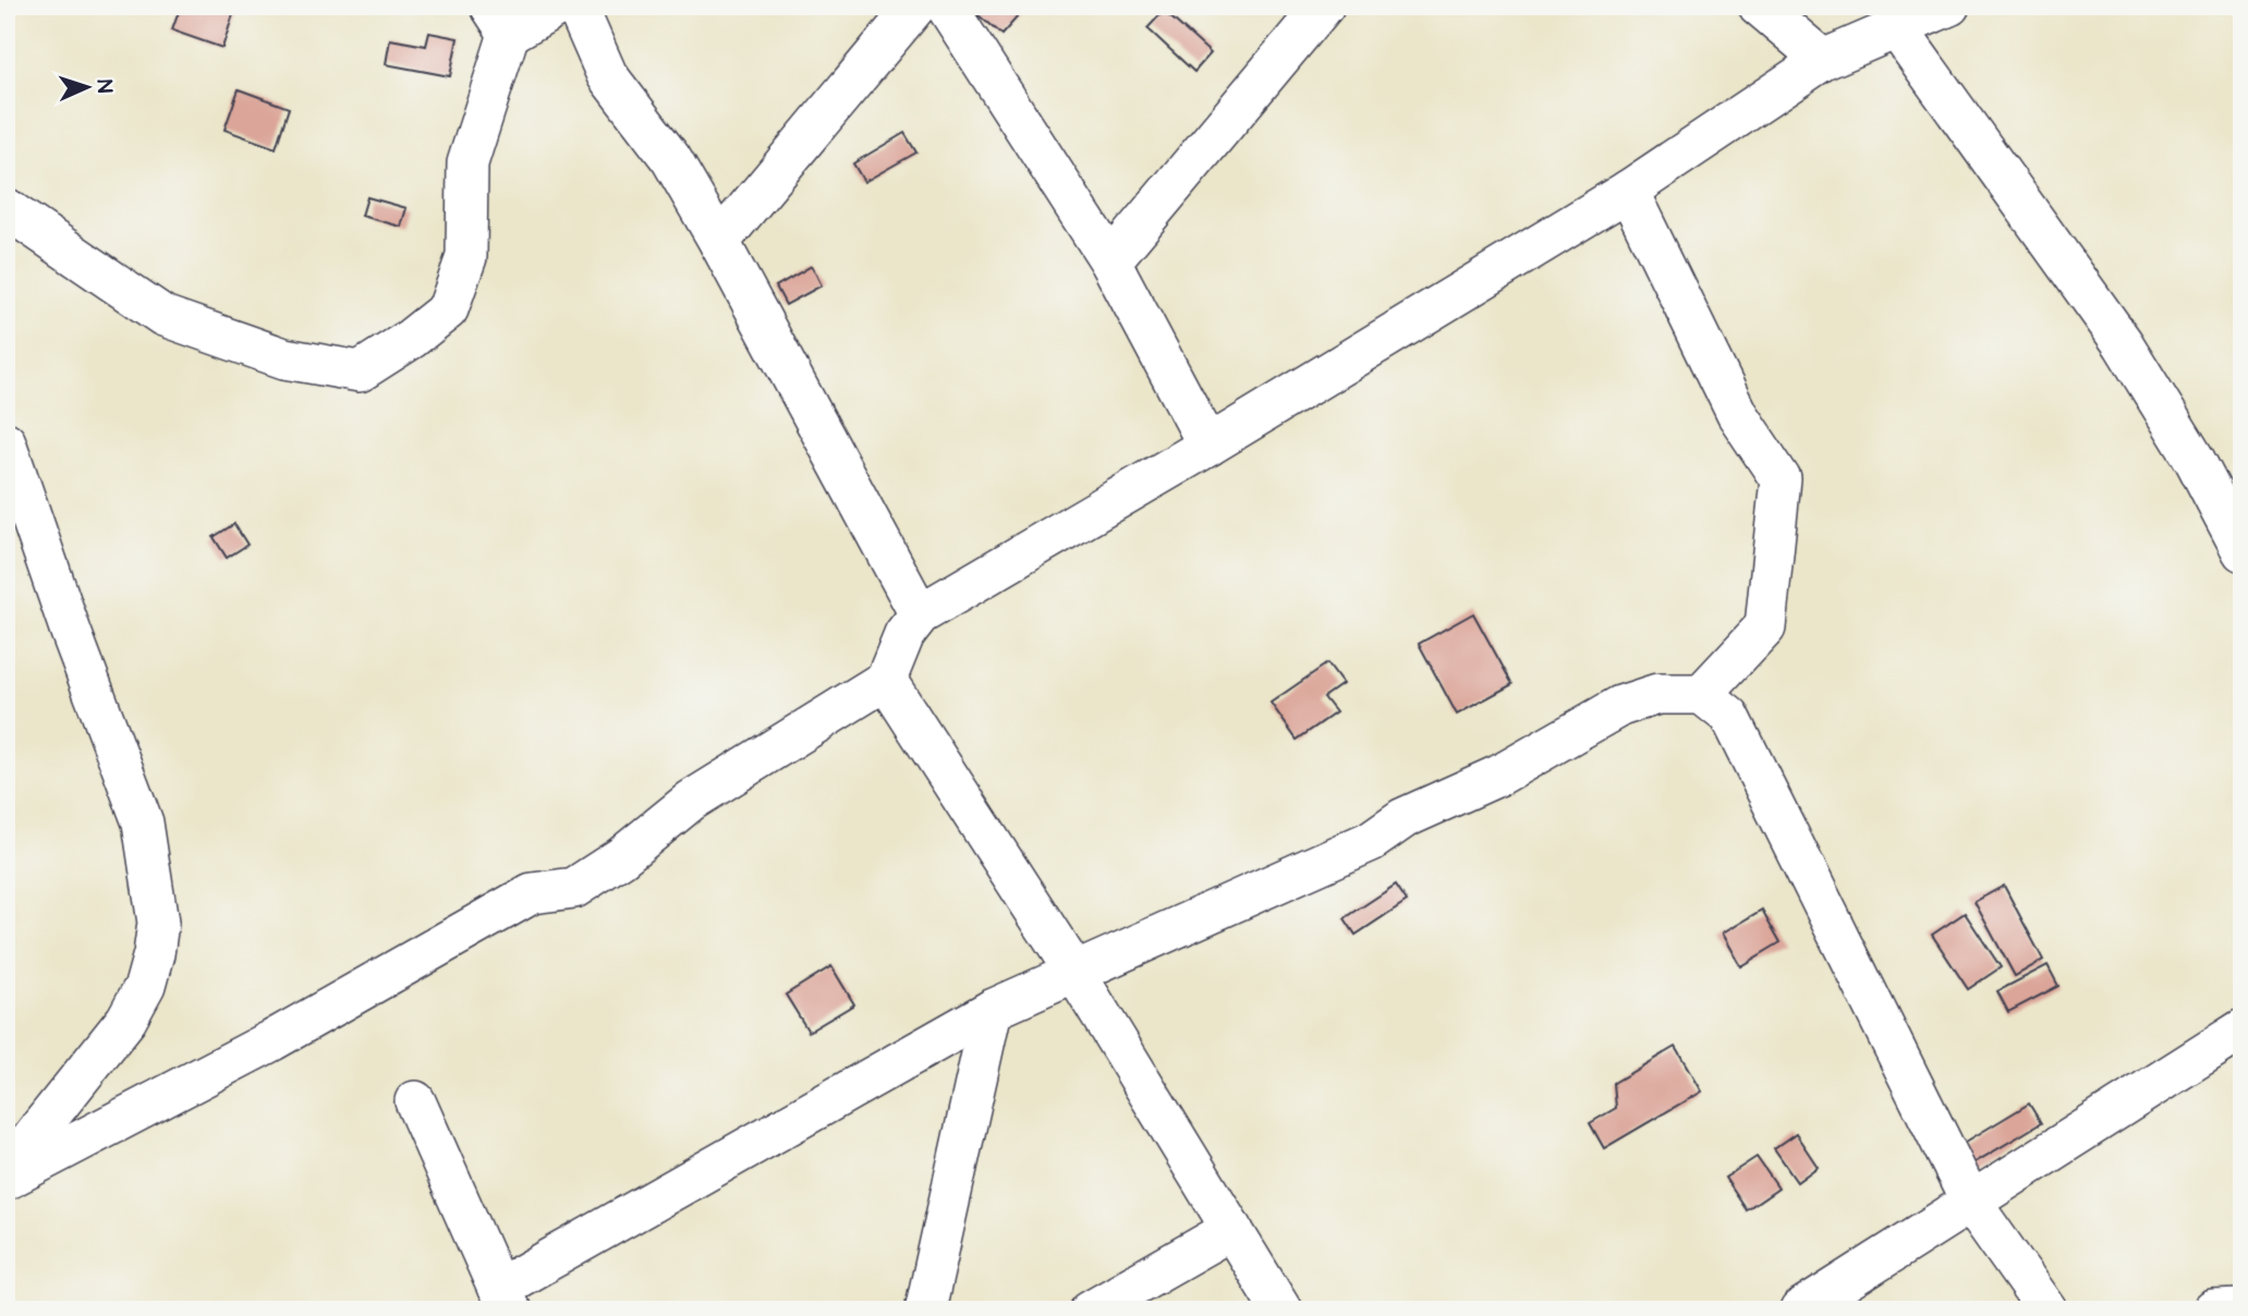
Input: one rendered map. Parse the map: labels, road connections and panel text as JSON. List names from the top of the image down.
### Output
{
  "north": "right"
}
